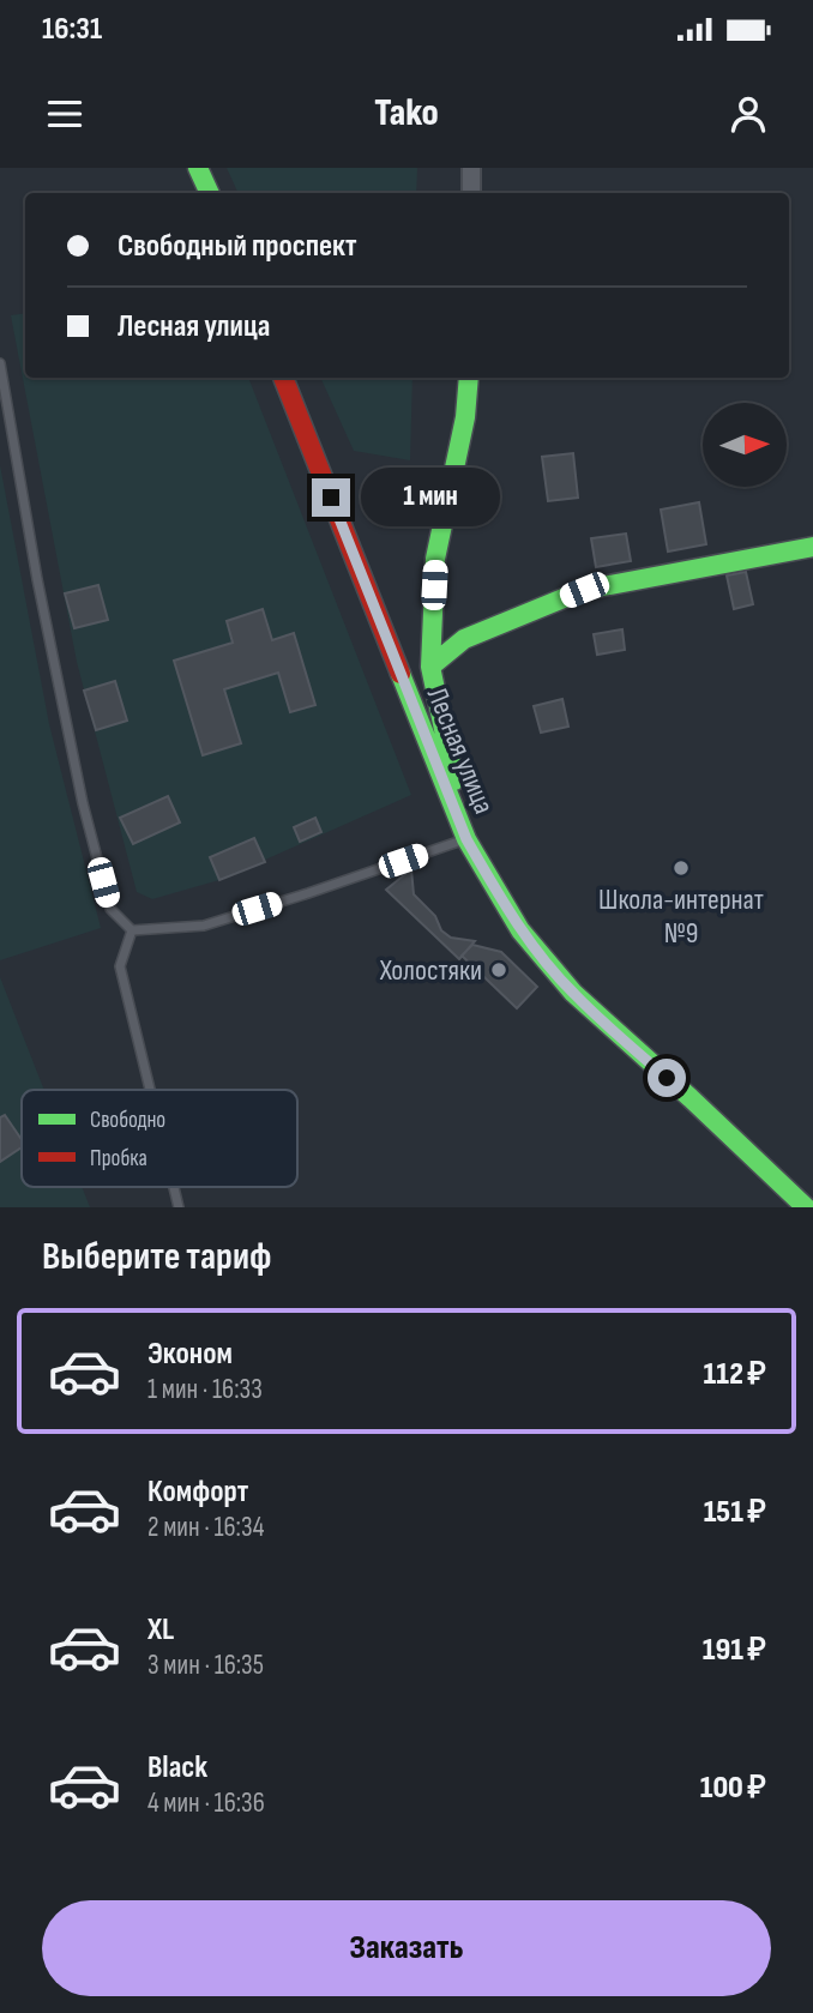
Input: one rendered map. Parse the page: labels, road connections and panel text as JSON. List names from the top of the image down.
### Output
{
  "streets": {
    "main road": ["Лесная улица"]
  },
  "places": ["Школа-интернат №9", "Холостяки"],
  "legend": ["Свободно", "Пробка"],
  "north": "right",
  "page": {
    "status": "16:31",
    "header": "Tako",
    "banner": ["Свободный проспект", "Лесная улица"],
    "bubble": "1 мин",
    "heading": "Выберите тариф",
    "list": [
      {
        "name": "Эконом",
        "note": "1 мин · 16:33",
        "value": "112 ₽"
      },
      {
        "name": "Комфорт",
        "note": "2 мин · 16:34",
        "value": "151 ₽"
      },
      {
        "name": "XL",
        "note": "3 мин · 16:35",
        "value": "191 ₽"
      },
      {
        "name": "Black",
        "note": "4 мин · 16:36",
        "value": "100 ₽"
      }
    ],
    "buttons": "Заказать"
  }
}
